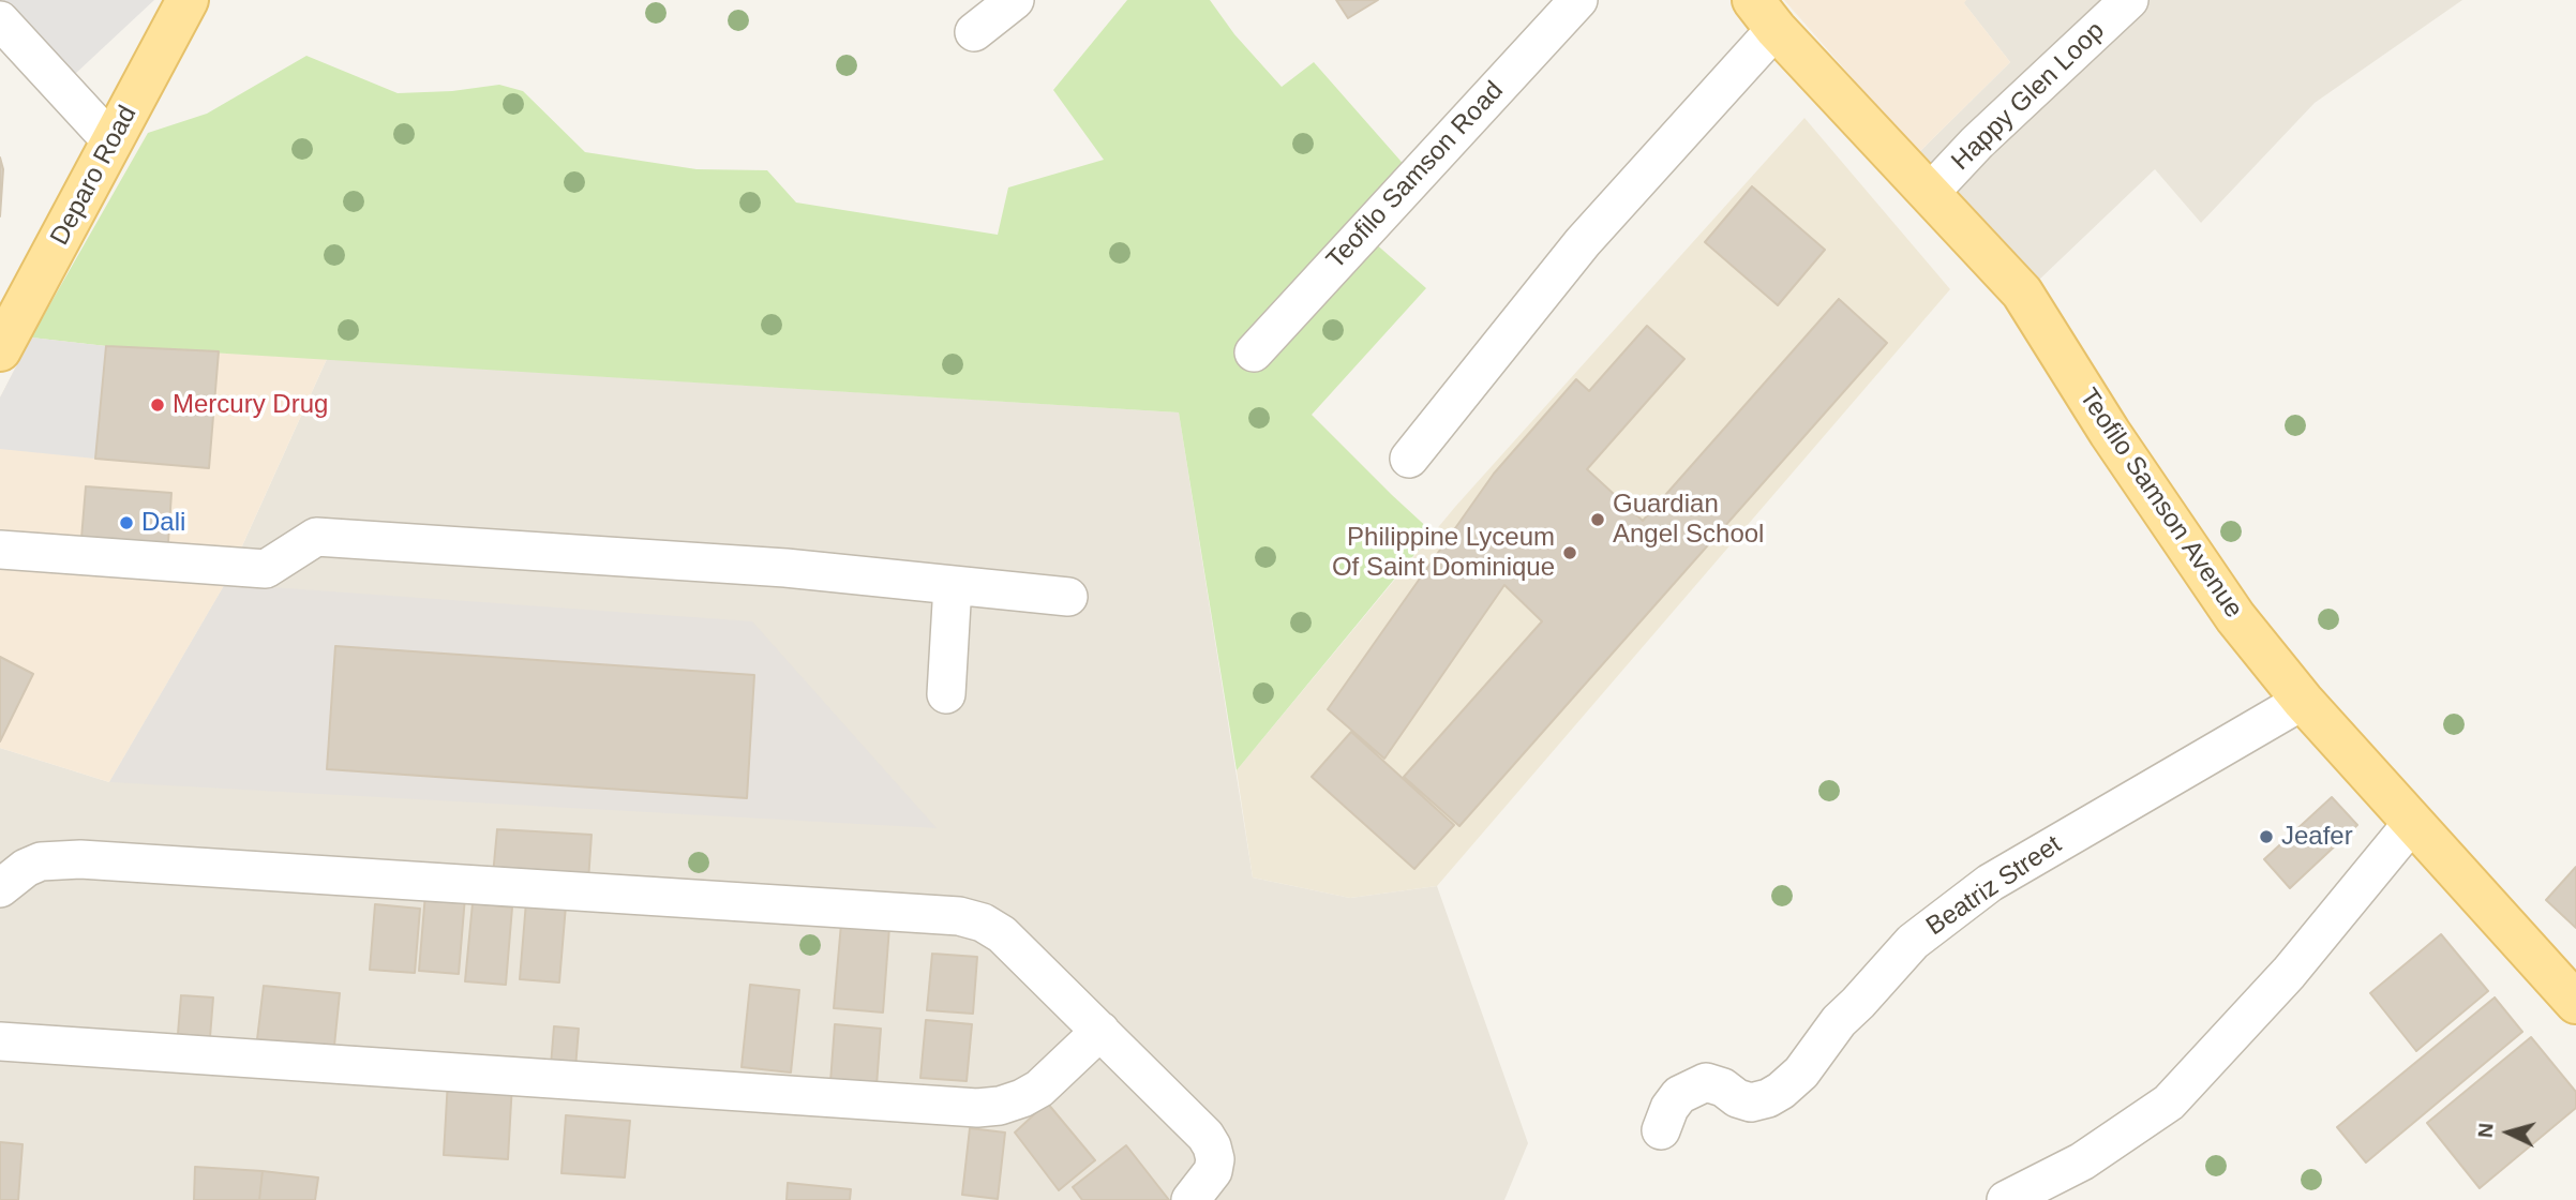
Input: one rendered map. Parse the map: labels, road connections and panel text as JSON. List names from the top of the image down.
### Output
{
  "streets": {
    "main road": ["Deparo Road", "Teofilo Samson Avenue"],
    "street": ["Happy Glen Loop", "Teofilo Samson Road", "Beatriz Street"]
  },
  "crossings": [
    ["Happy Glen Loop", "Teofilo Samson Avenue"],
    ["Teofilo Samson Avenue", "Beatriz Street"]
  ],
  "places": [
    "Mercury Drug",
    "Guardian Angel School",
    "Dali",
    "Philippine Lyceum Of Saint Dominique",
    "Jeafer"
  ],
  "north": "left"
}
